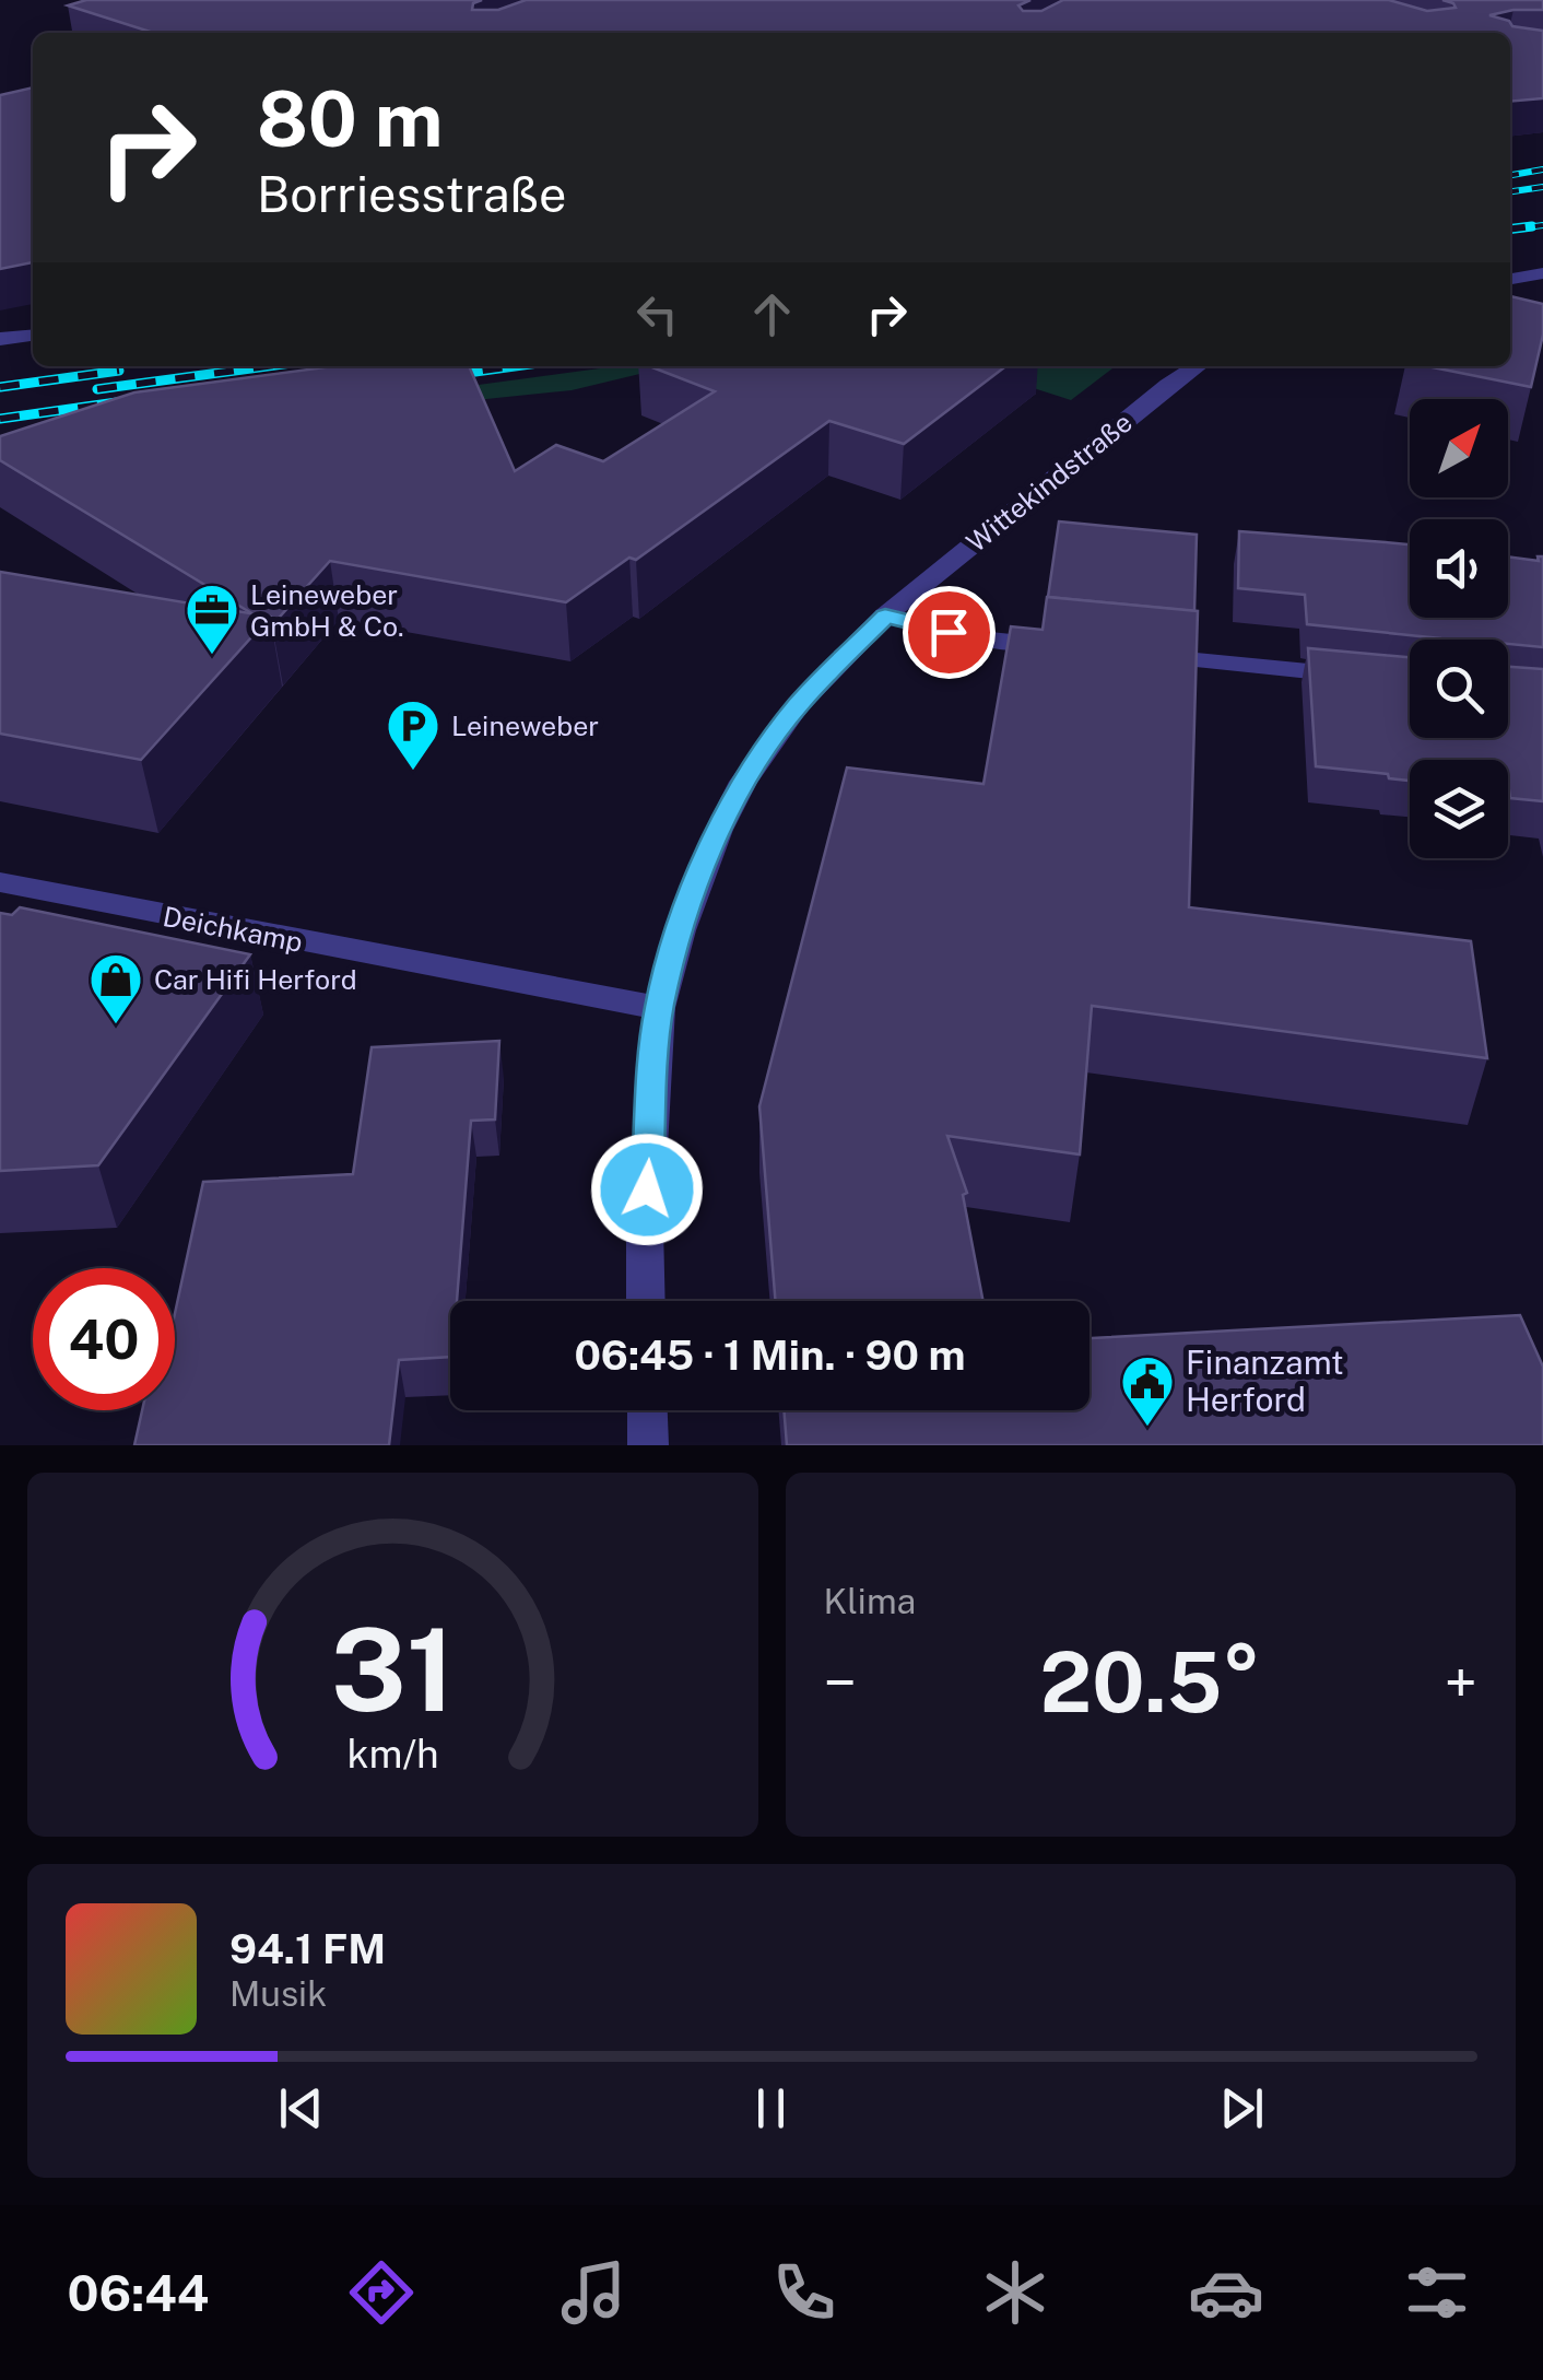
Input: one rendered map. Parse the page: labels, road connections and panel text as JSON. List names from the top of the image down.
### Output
{
  "streets": {
    "street": ["Wittekindstraße", "Deichkamp"]
  },
  "crossings": [
    ["Wittekindstraße", "Deichkamp"]
  ],
  "places": {
    "office": ["Leineweber GmbH & Co."],
    "parking": ["Leineweber"],
    "shop": ["Car Hifi Herford"],
    "public building": ["Finanzamt Herford"]
  },
  "north": "top right",
  "page": {
    "turn": ["80 m", "Borriesstraße"],
    "limit": "40",
    "trip": "06:45 · 1 Min. · 90 m",
    "tile": "Klima",
    "heat": ["−", "20.5°", "+"],
    "song": ["94.1 FM", "Musik"],
    "tabs": "06:44",
    "gauge": ["31", "km/h"]
  }
}
